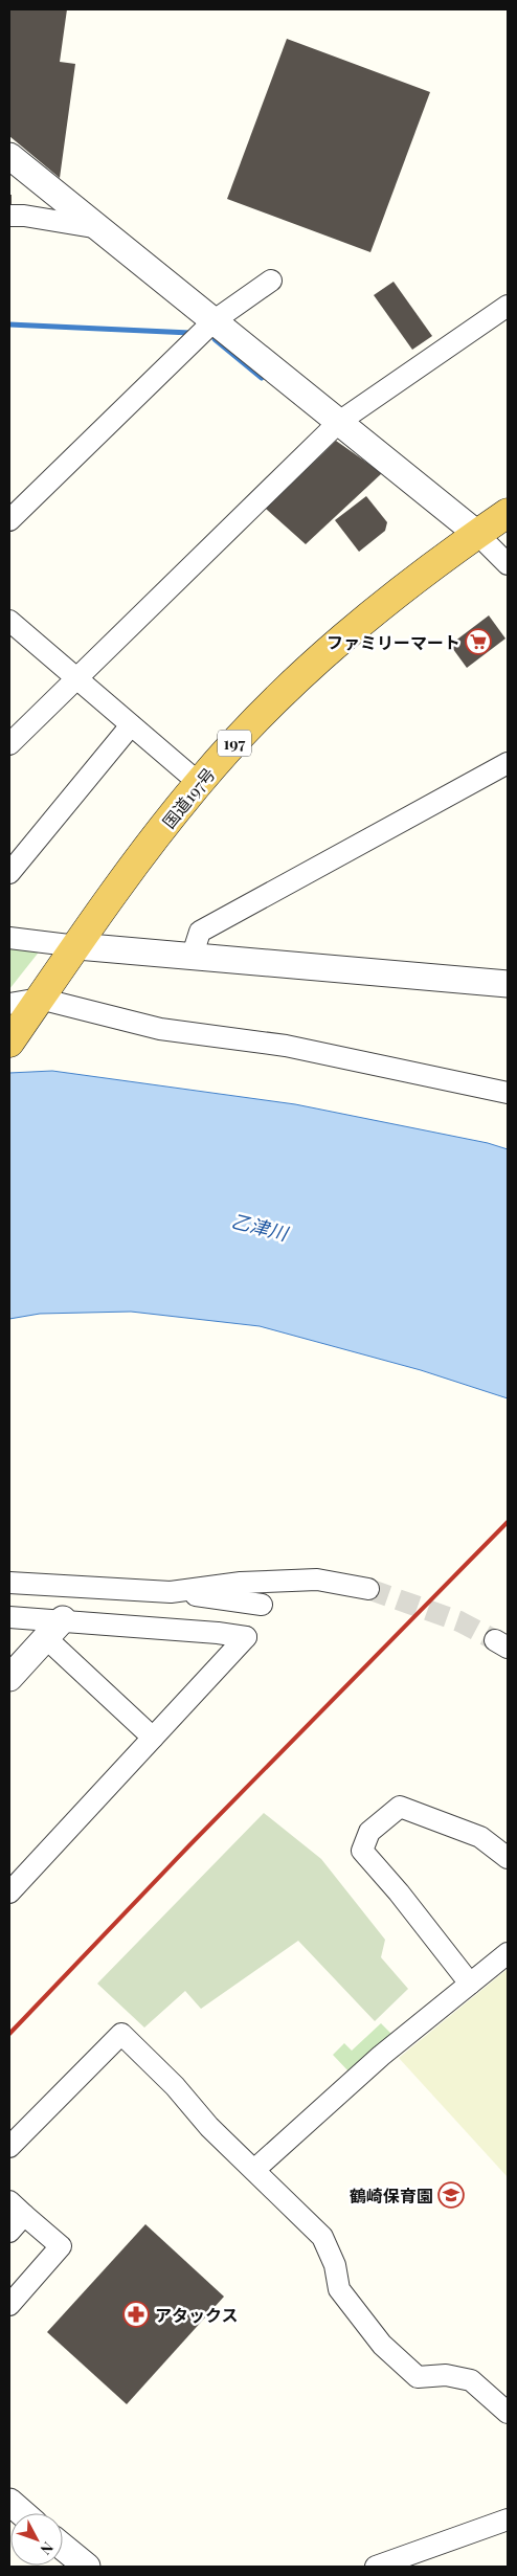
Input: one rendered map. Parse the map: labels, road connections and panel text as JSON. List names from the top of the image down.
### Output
{
  "streets": {
    "highway": ["197", "国道197号"]
  },
  "water": ["乙津川"],
  "places": {
    "supermarket": ["ファミリーマート"],
    "school or university": ["鶴崎保育園"],
    "pharmacy": ["アタックス"]
  },
  "north": "bottom right"
}
